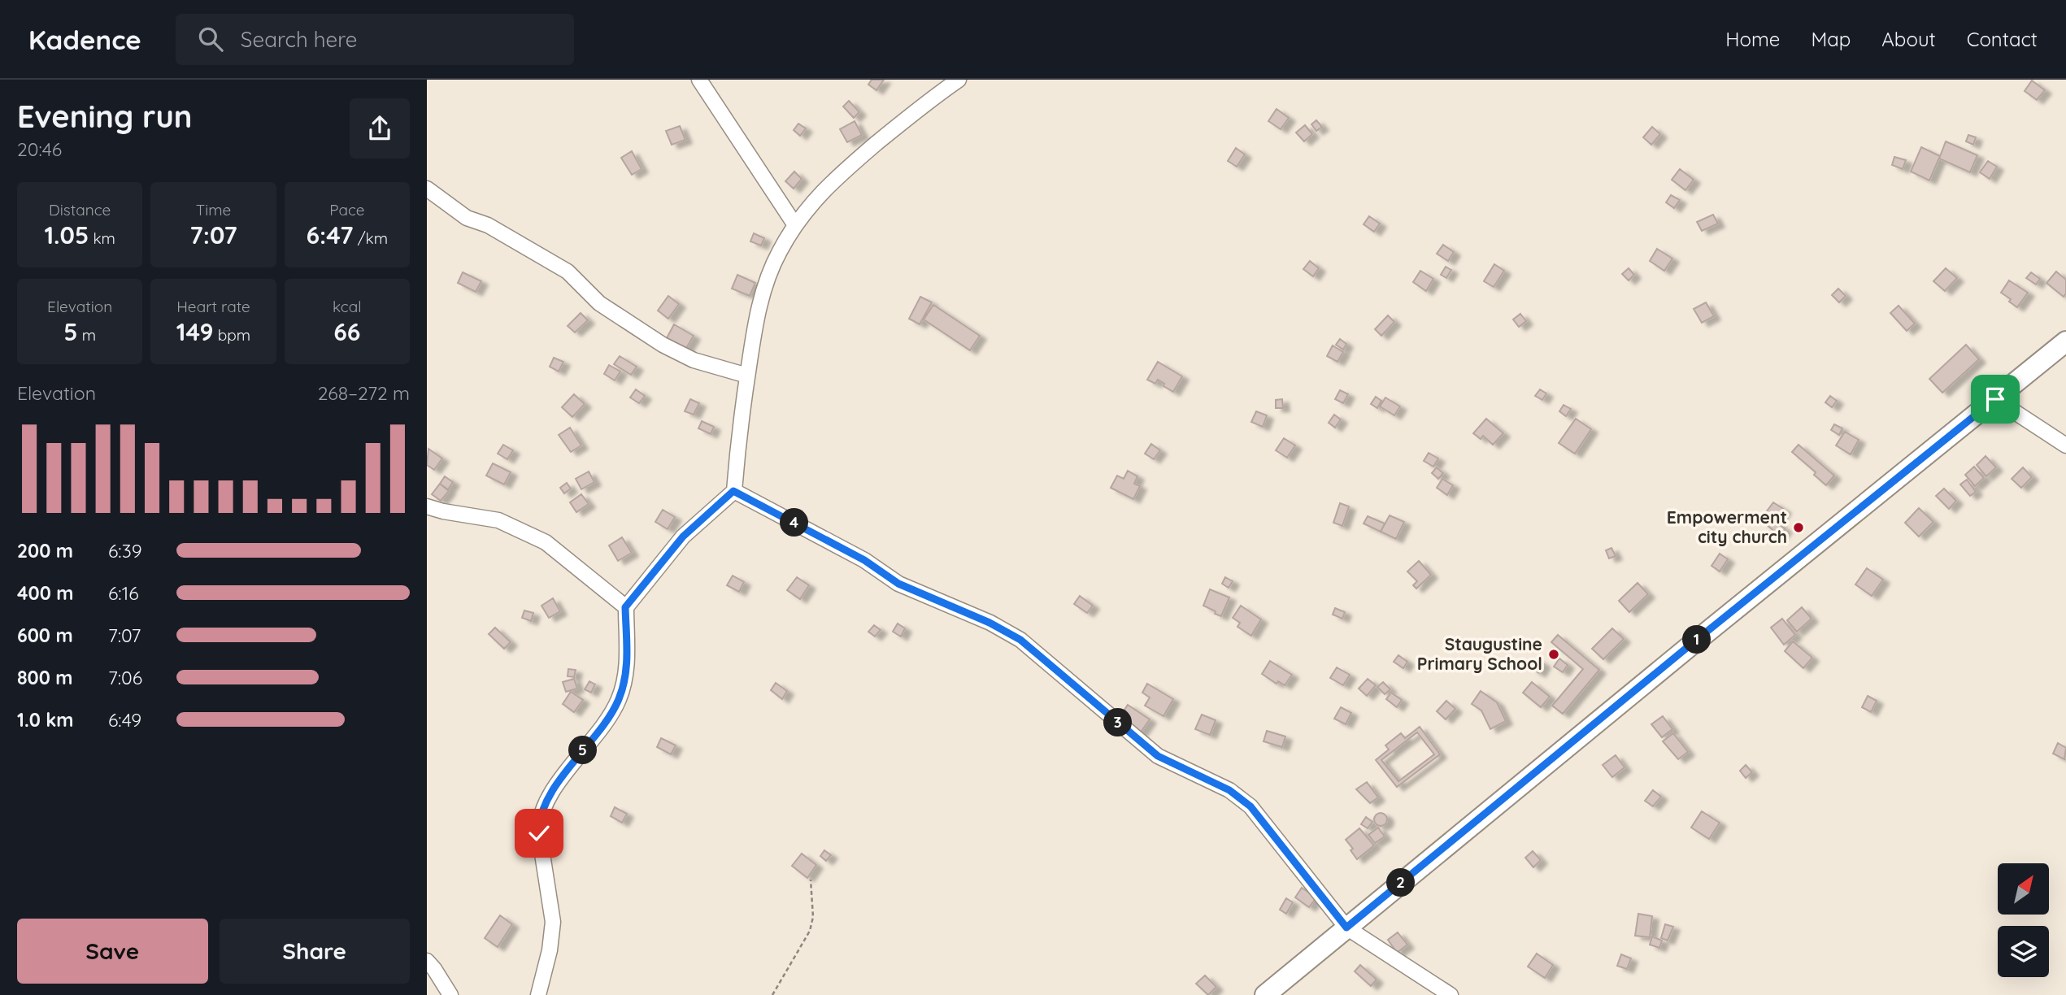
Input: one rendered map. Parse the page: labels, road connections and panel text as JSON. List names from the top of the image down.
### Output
{
  "places": ["Empowerment city church", "Staugustine Primary School"],
  "north": "top right",
  "page": {
    "header": "Kadence",
    "search": "Search here",
    "nav": [
      "Home",
      "Map",
      "About",
      "Contact"
    ],
    "heading": ["Evening run", "20:46"],
    "stats": [
      ["Distance", "1.05 km"],
      ["Time", "7:07"],
      ["Pace", "6:47 /km"],
      ["Elevation", "5 m"],
      ["Heart rate", "149 bpm"],
      ["kcal", "66"]
    ],
    "chart": ["Elevation", "268–272 m"],
    "pins": [
      "4",
      "1",
      "3",
      "5",
      "2"
    ],
    "list": [
      {
        "name": "200 m",
        "note": "6:39"
      },
      {
        "name": "400 m",
        "note": "6:16"
      },
      {
        "name": "600 m",
        "note": "7:07"
      },
      {
        "name": "800 m",
        "note": "7:06"
      },
      {
        "name": "1.0 km",
        "note": "6:49"
      }
    ],
    "buttons": ["Save", "Share"]
  }
}
